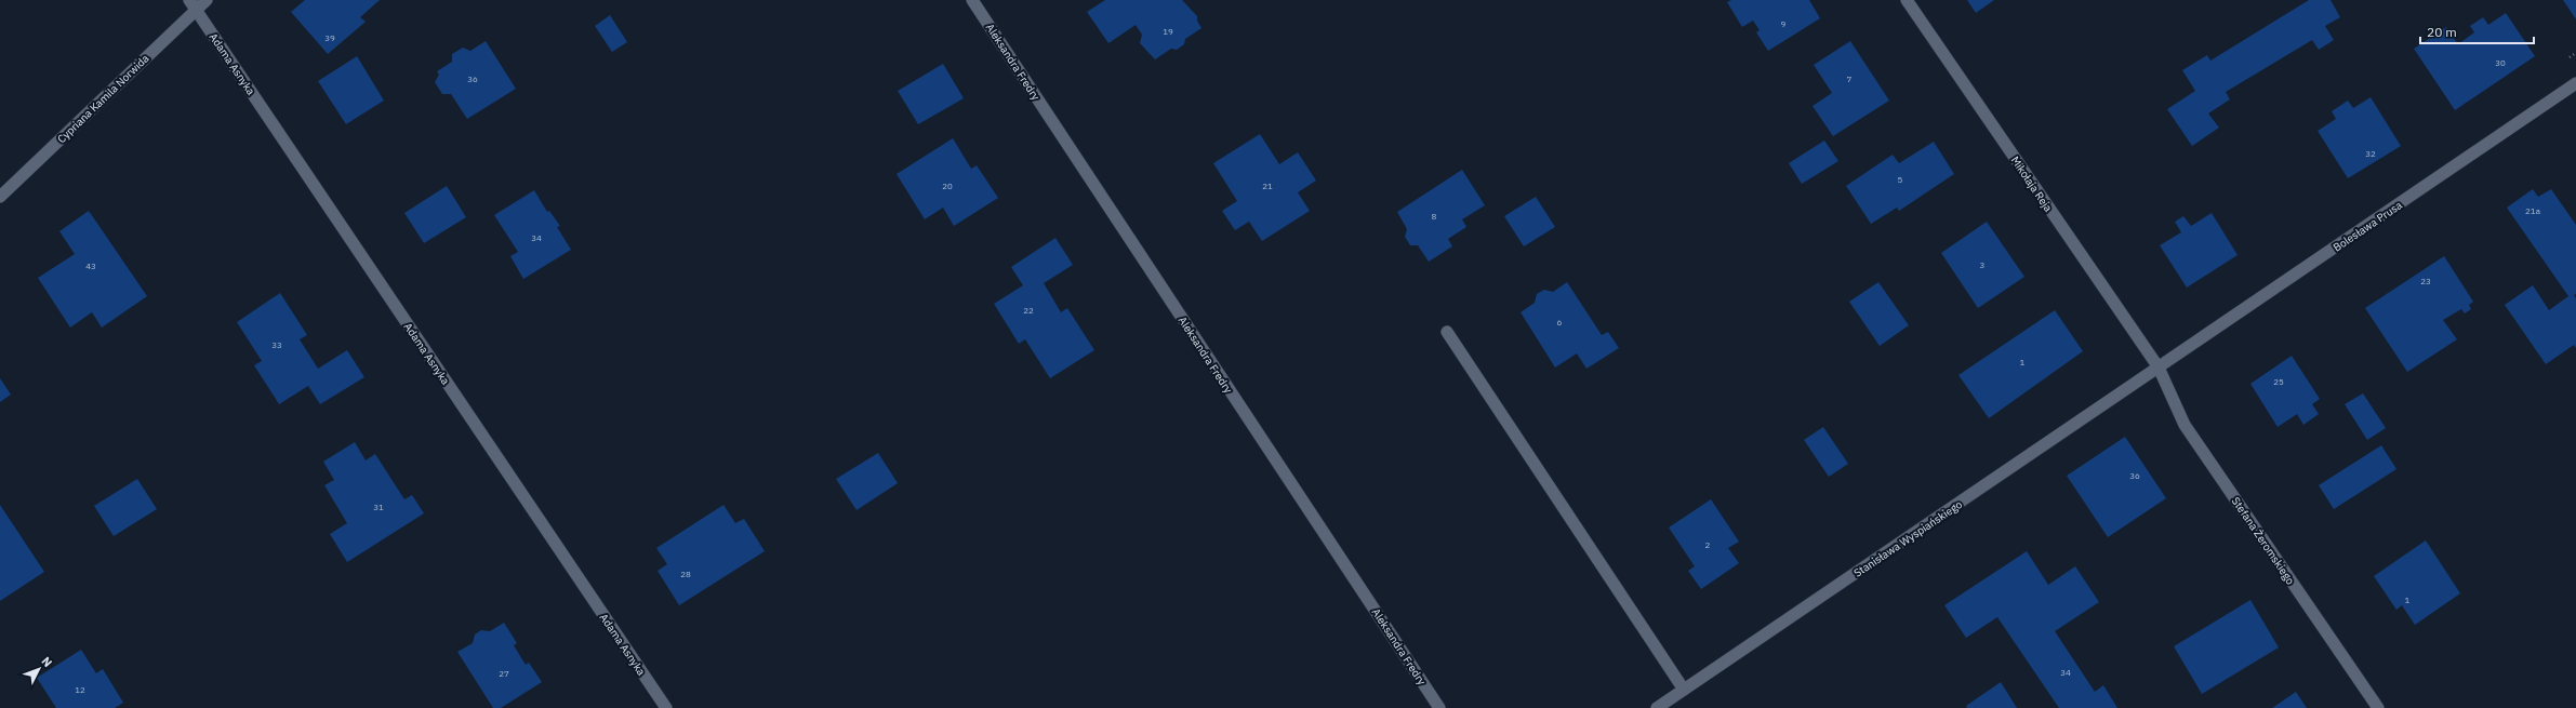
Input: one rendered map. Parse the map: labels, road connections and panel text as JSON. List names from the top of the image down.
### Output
{
  "streets": {
    "street": [
      "Aleksandra Fredry",
      "Adama Asnyka",
      "Cypriana Kamila Norwida",
      "Mikołaja Reja",
      "Bolesława Prusa",
      "Stanisława Wyspiańskiego",
      "Stefana Żeromskiego"
    ]
  },
  "crossings": [
    ["Adama Asnyka", "Cypriana Kamila Norwida"],
    ["Mikołaja Reja", "Bolesława Prusa"],
    ["Mikołaja Reja", "Stanisława Wyspiańskiego"],
    ["Mikołaja Reja", "Stefana Żeromskiego"],
    ["Bolesława Prusa", "Stanisława Wyspiańskiego"],
    ["Bolesława Prusa", "Stefana Żeromskiego"],
    ["Stanisława Wyspiańskiego", "Stefana Żeromskiego"]
  ],
  "house_numbers": [
    "9",
    "19",
    "39",
    "30",
    "36",
    "7",
    "32",
    "5",
    "20",
    "21",
    "21a",
    "8",
    "34",
    "3",
    "43",
    "23",
    "22",
    "6",
    "33",
    "1",
    "25",
    "36",
    "31",
    "2",
    "28",
    "1",
    "34",
    "27",
    "12"
  ],
  "scale_bar": "20 m",
  "north": "top right"
}
